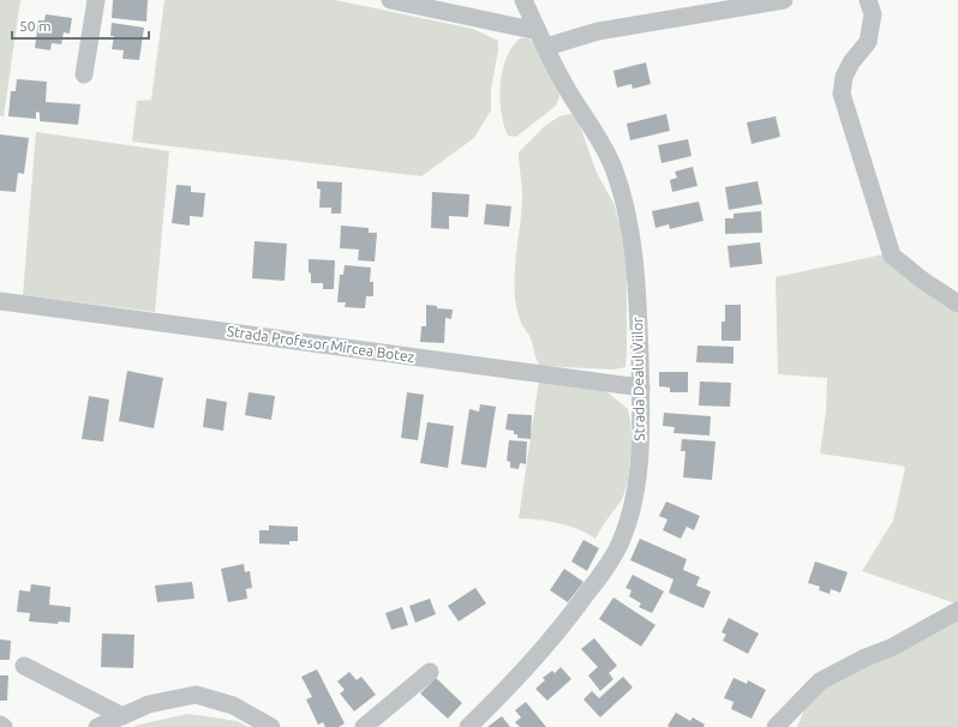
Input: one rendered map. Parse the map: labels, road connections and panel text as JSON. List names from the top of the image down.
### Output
{
  "streets": {
    "street": ["Strada Profesor Mircea Botez", "Strada Dealul Viilor"]
  },
  "crossings": [
    ["Strada Profesor Mircea Botez", "Strada Dealul Viilor"]
  ],
  "scale_bar": "50 m"
}
